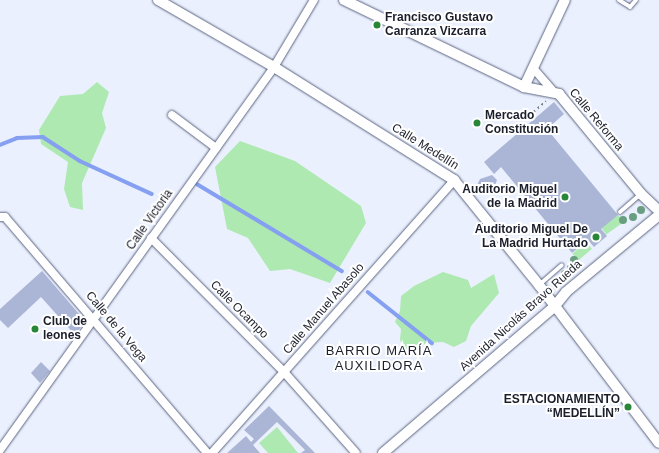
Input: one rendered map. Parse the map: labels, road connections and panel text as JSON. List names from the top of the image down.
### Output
{
  "streets": {
    "street": [
      "Calle Reforma",
      "Calle Medellín",
      "Calle Victoria",
      "Calle Manuel Abasolo",
      "Calle Ocampo",
      "Avenida Nicolás Bravo Rueda",
      "Calle de la Vega"
    ]
  },
  "crossings": [
    ["Calle Medellín", "Calle Victoria"],
    ["Calle Medellín", "Calle Manuel Abasolo"],
    ["Calle Medellín", "Avenida Nicolás Bravo Rueda"],
    ["Calle Victoria", "Calle Ocampo"],
    ["Calle Victoria", "Calle de la Vega"],
    ["Calle Manuel Abasolo", "Calle Ocampo"]
  ],
  "districts": ["BARRIO MARÍA AUXILIDORA"],
  "places": [
    "Francisco Gustavo Carranza Vizcarra",
    "Mercado Constitución",
    "Auditorio Miguel de la Madrid",
    "Auditorio Miguel De La Madrid Hurtado",
    "Club de leones",
    "ESTACIONAMIENTO “MEDELLÍN”"
  ]
}
